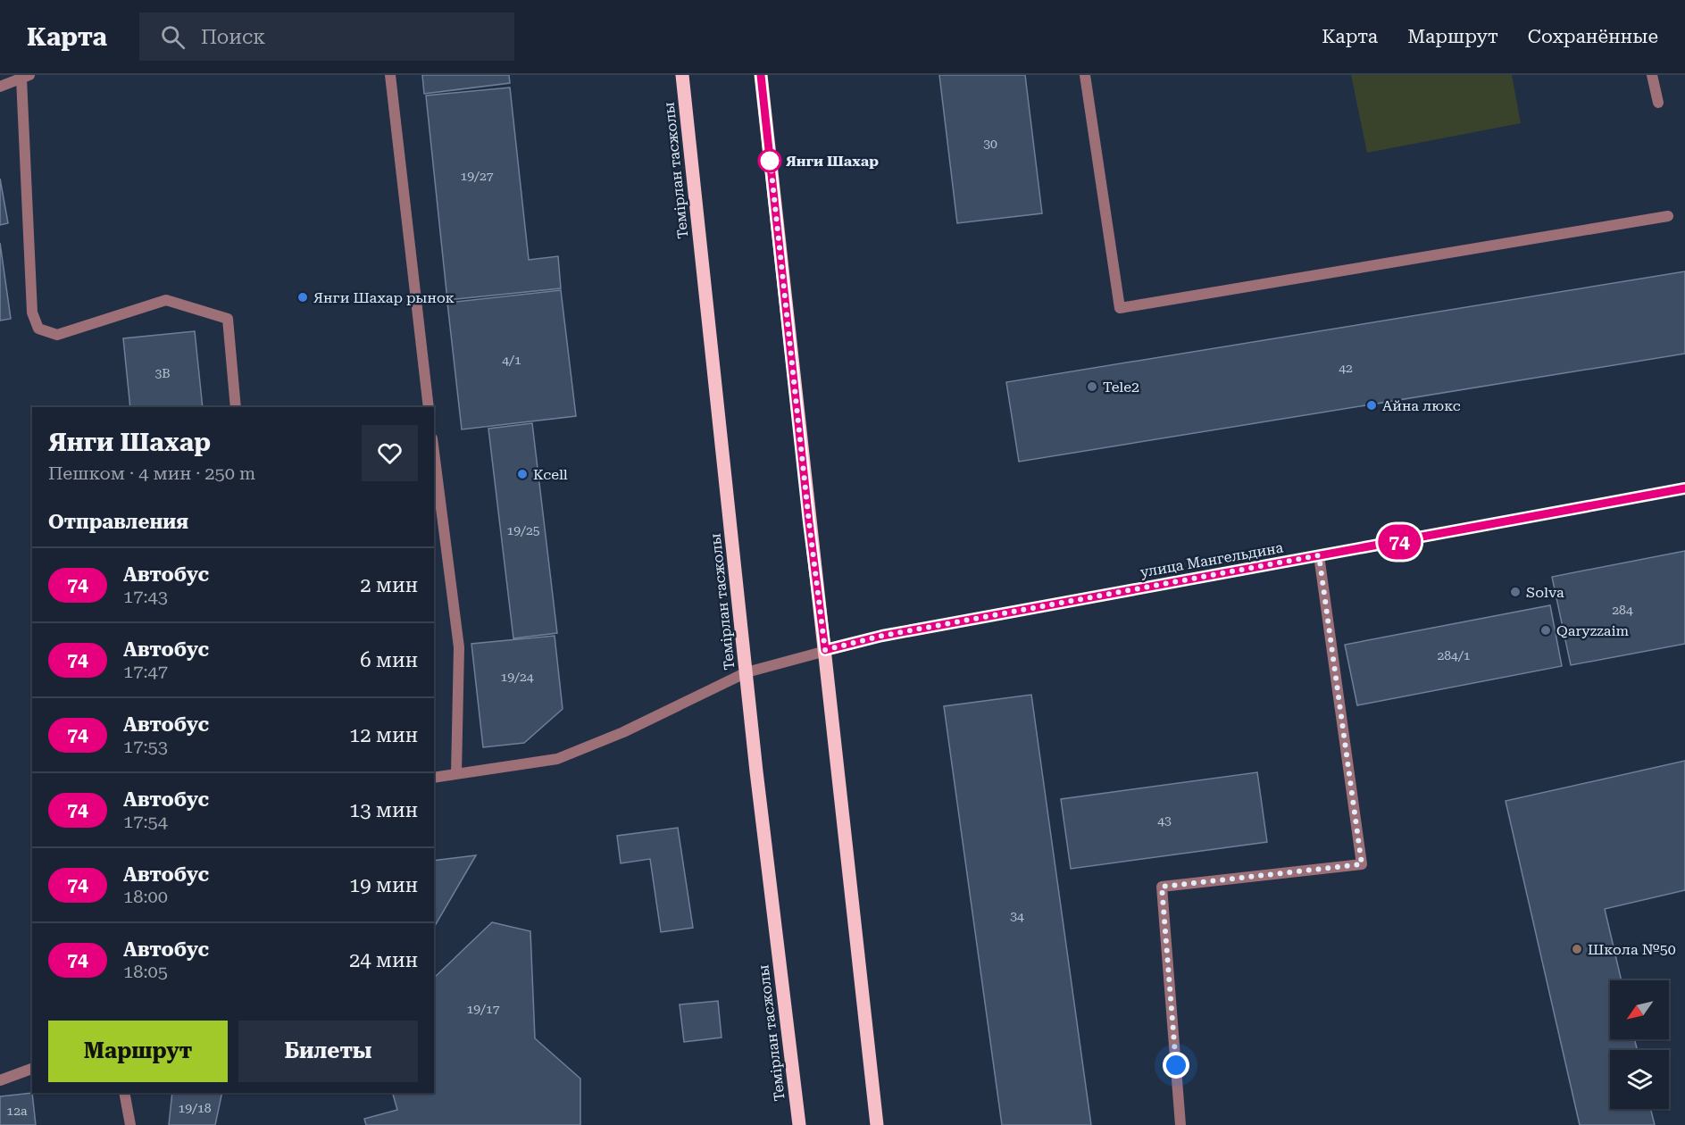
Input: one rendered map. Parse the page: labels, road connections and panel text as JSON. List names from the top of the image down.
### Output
{
  "streets": {
    "main road": ["Темірлан тасжолы"],
    "street": ["улица Мангельдина"]
  },
  "crossings": [
    ["Темірлан тасжолы", "улица Мангельдина"]
  ],
  "places": [
    "Янги Шахар",
    "Янги Шахар рынок",
    "Tele2",
    "Айна люкс",
    "Kcell",
    "Solva",
    "Qaryzzaim",
    "Школа №50"
  ],
  "lines": ["bus line 74"],
  "house_numbers": [
    "30",
    "19/27",
    "4/1",
    "42",
    "3В",
    "19/25",
    "284",
    "284/1",
    "19/24",
    "43",
    "34",
    "19/17",
    "19/18",
    "12а"
  ],
  "north": "bottom left",
  "page": {
    "header": "Карта",
    "search": "Поиск",
    "nav": ["Карта", "Маршрут", "Сохранённые"],
    "on_map": "74",
    "heading": [
      ["Янги Шахар", "Пешком · 4 мин · 250 m"],
      "Отправления"
    ],
    "list": [
      {
        "mark": "74",
        "name": "Автобус",
        "note": "17:43",
        "value": "2 мин"
      },
      {
        "mark": "74",
        "name": "Автобус",
        "note": "17:47",
        "value": "6 мин"
      },
      {
        "mark": "74",
        "name": "Автобус",
        "note": "17:53",
        "value": "12 мин"
      },
      {
        "mark": "74",
        "name": "Автобус",
        "note": "17:54",
        "value": "13 мин"
      },
      {
        "mark": "74",
        "name": "Автобус",
        "note": "18:00",
        "value": "19 мин"
      },
      {
        "mark": "74",
        "name": "Автобус",
        "note": "18:05",
        "value": "24 мин"
      }
    ],
    "buttons": ["Маршрут", "Билеты"]
  }
}
